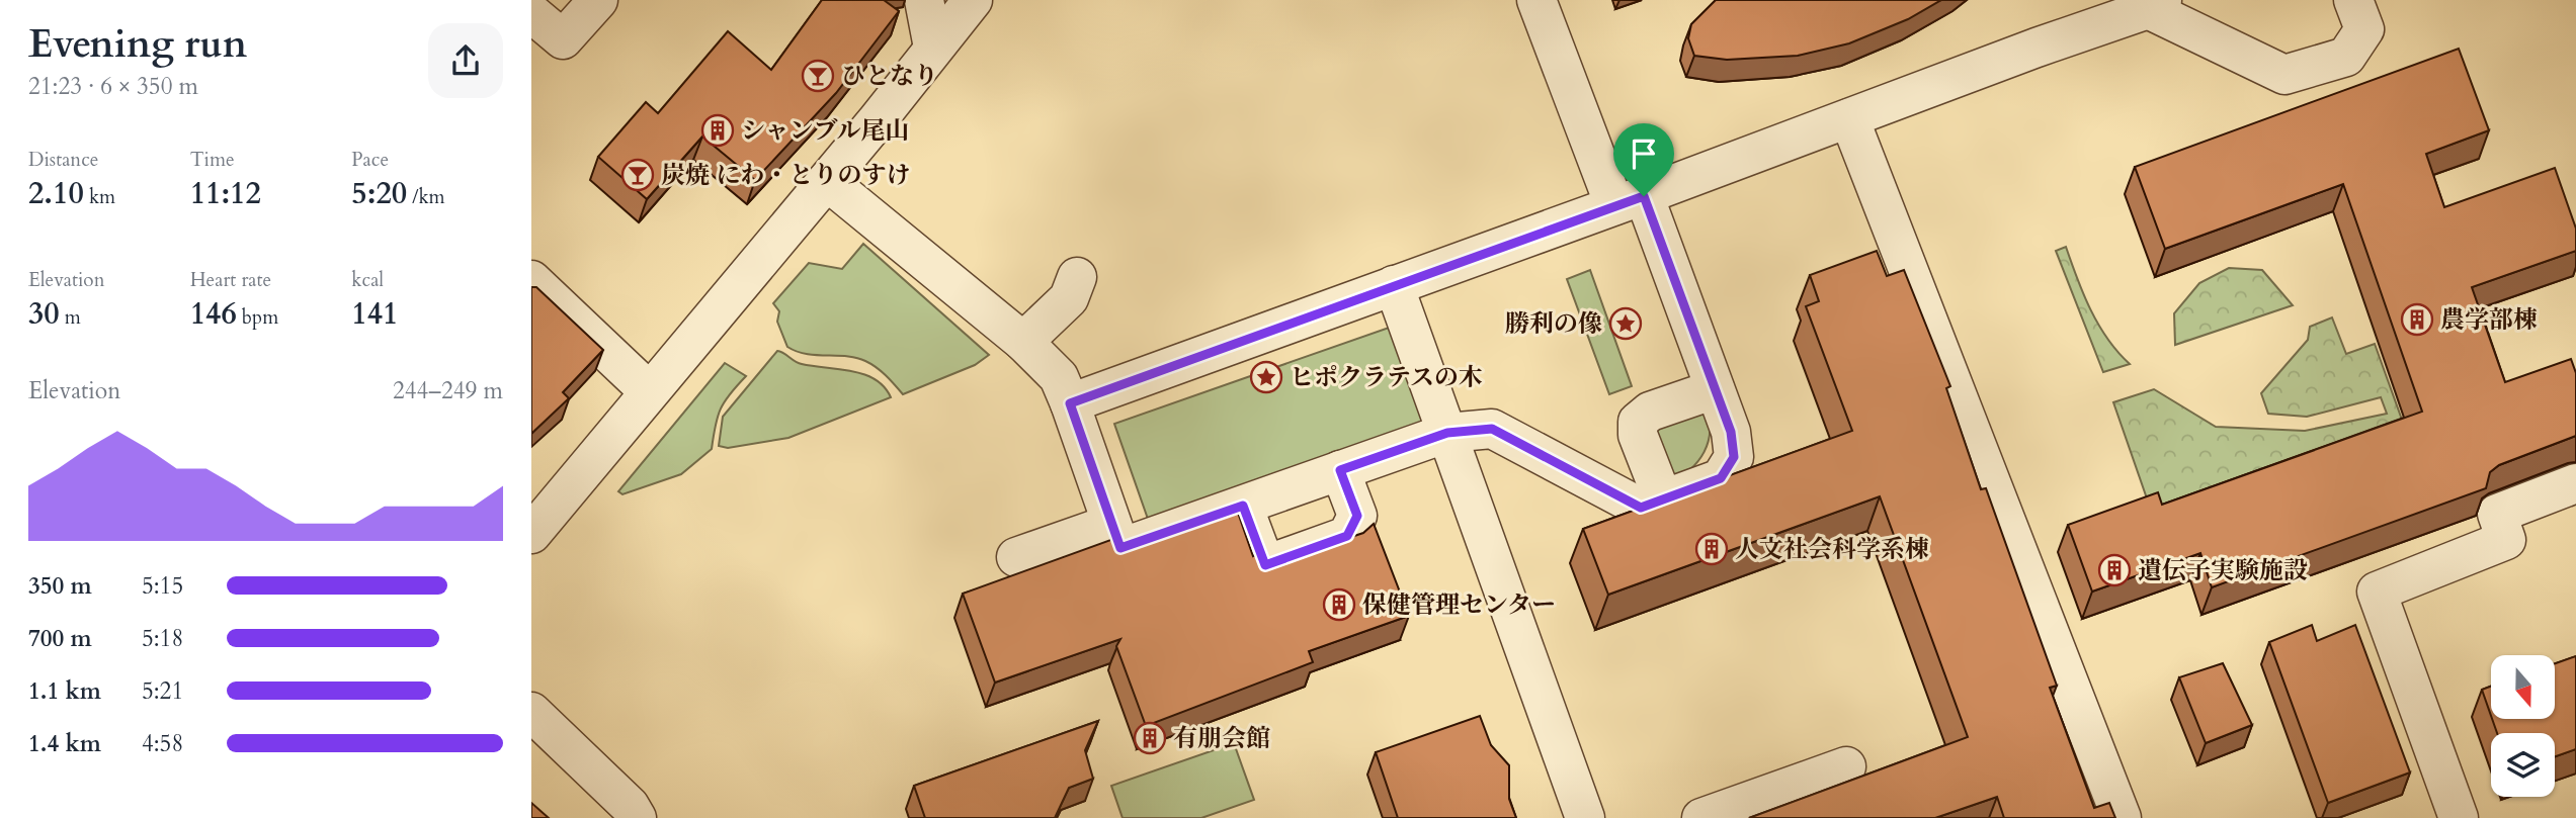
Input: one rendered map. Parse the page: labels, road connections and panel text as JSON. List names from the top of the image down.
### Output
{
  "places": {
    "bar": ["ひとなり", "炭焼 にわ・とりのすけ"],
    "building": [
      "シャンブル尾山",
      "農学部棟",
      "人文社会科学系棟",
      "遺伝子実験施設",
      "保健管理センター",
      "有朋会館"
    ],
    "place": ["勝利の像", "ヒポクラテスの木"]
  },
  "north": "bottom",
  "page": {
    "heading": ["Evening run", "21:23 · 6 × 350 m"],
    "stats": [
      ["Distance", "2.10 km"],
      ["Time", "11:12"],
      ["Pace", "5:20 /km"],
      ["Elevation", "30 m"],
      ["Heart rate", "146 bpm"],
      ["kcal", "141"]
    ],
    "chart": ["Elevation", "244–249 m"],
    "list": [
      {
        "name": "350 m",
        "note": "5:15"
      },
      {
        "name": "700 m",
        "note": "5:18"
      },
      {
        "name": "1.1 km",
        "note": "5:21"
      },
      {
        "name": "1.4 km",
        "note": "4:58"
      }
    ]
  }
}
